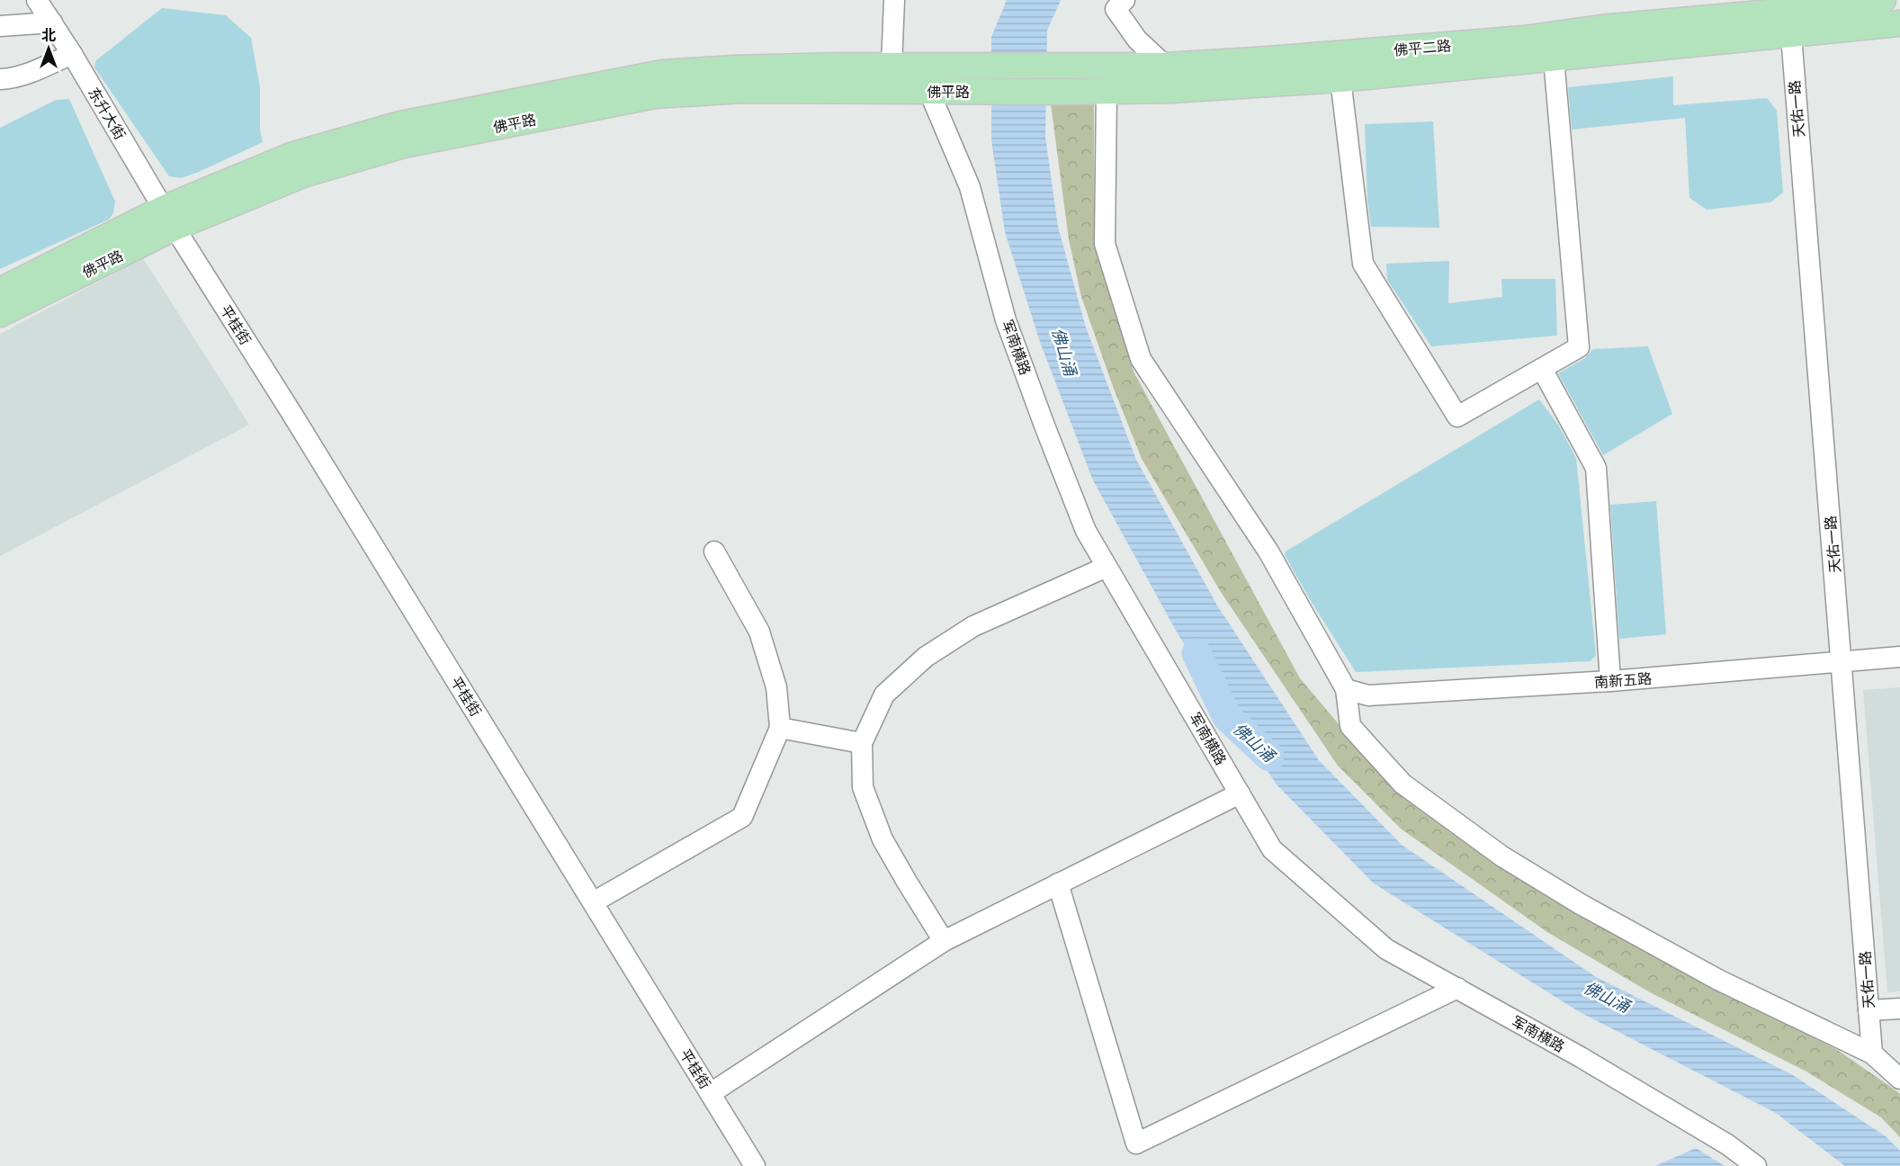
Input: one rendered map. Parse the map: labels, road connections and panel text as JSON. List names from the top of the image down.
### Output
{
  "streets": {
    "main road": ["佛平二路", "佛平路"],
    "street": [
      "天佑一路",
      "东升大街",
      "平桂街",
      "军南横路",
      "南新五路"
    ]
  },
  "crossings": [
    ["佛平二路", "佛平路"],
    ["佛平二路", "天佑一路"],
    ["佛平路", "东升大街"],
    ["佛平路", "平桂街"],
    ["佛平路", "军南横路"],
    ["天佑一路", "南新五路"],
    ["东升大街", "平桂街"]
  ],
  "water": ["佛山涌"],
  "north": "top"
}
